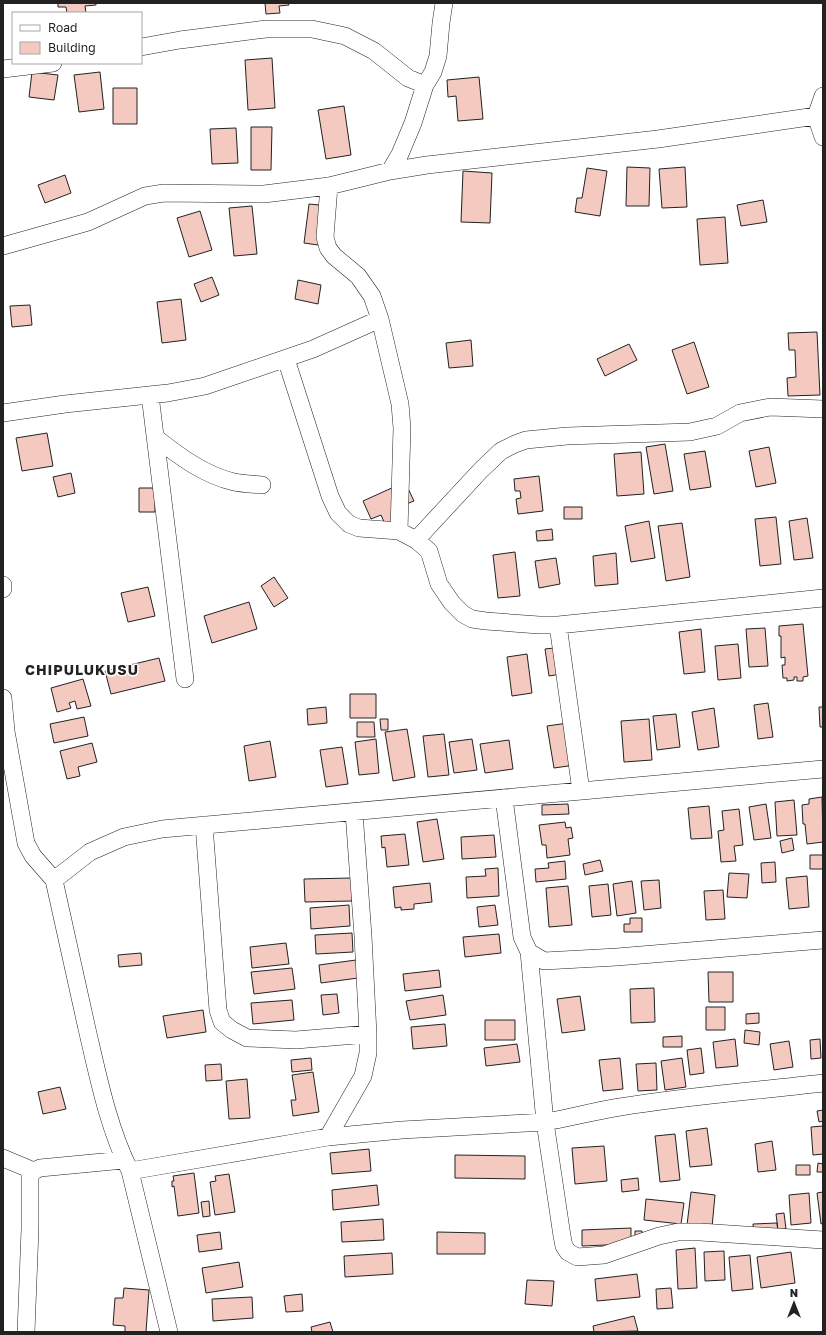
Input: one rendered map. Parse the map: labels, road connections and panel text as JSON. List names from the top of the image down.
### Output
{
  "districts": ["CHIPULUKUSU"],
  "legend": ["Road", "Building"],
  "north": "top"
}
